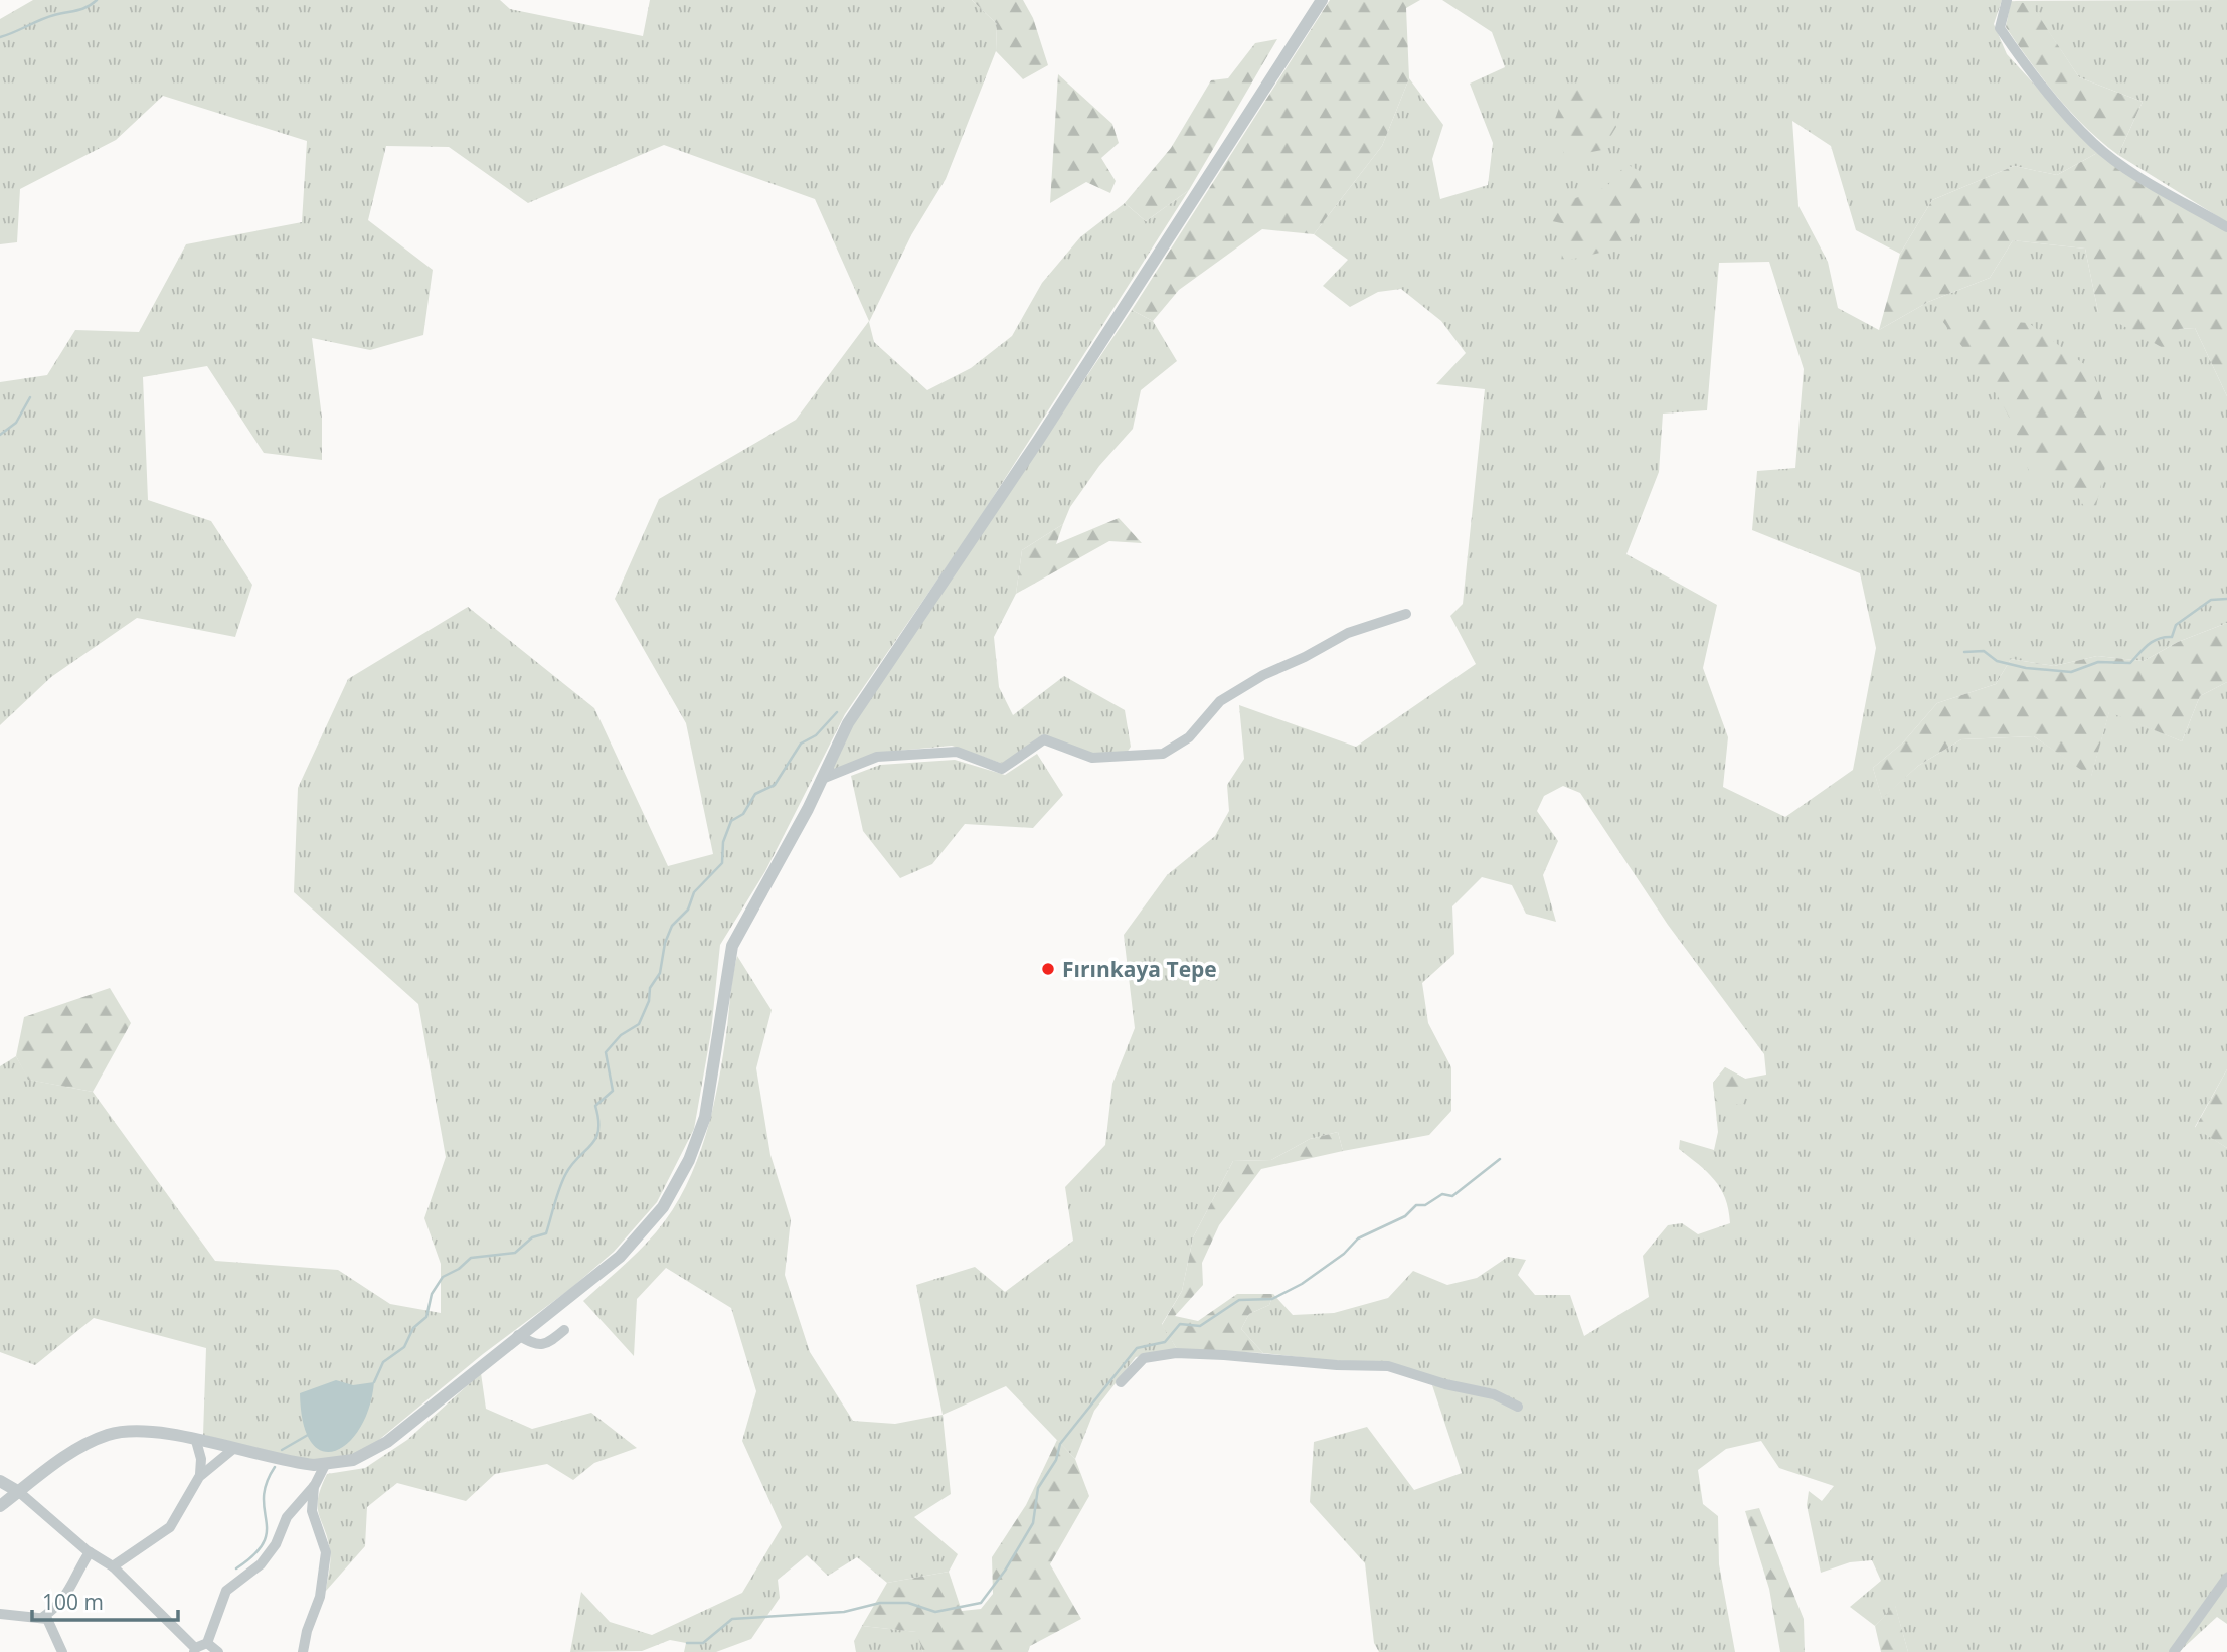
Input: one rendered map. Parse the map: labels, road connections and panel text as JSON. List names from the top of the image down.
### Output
{
  "places": ["Fırınkaya Tepe"],
  "scale_bar": "100 m"
}
